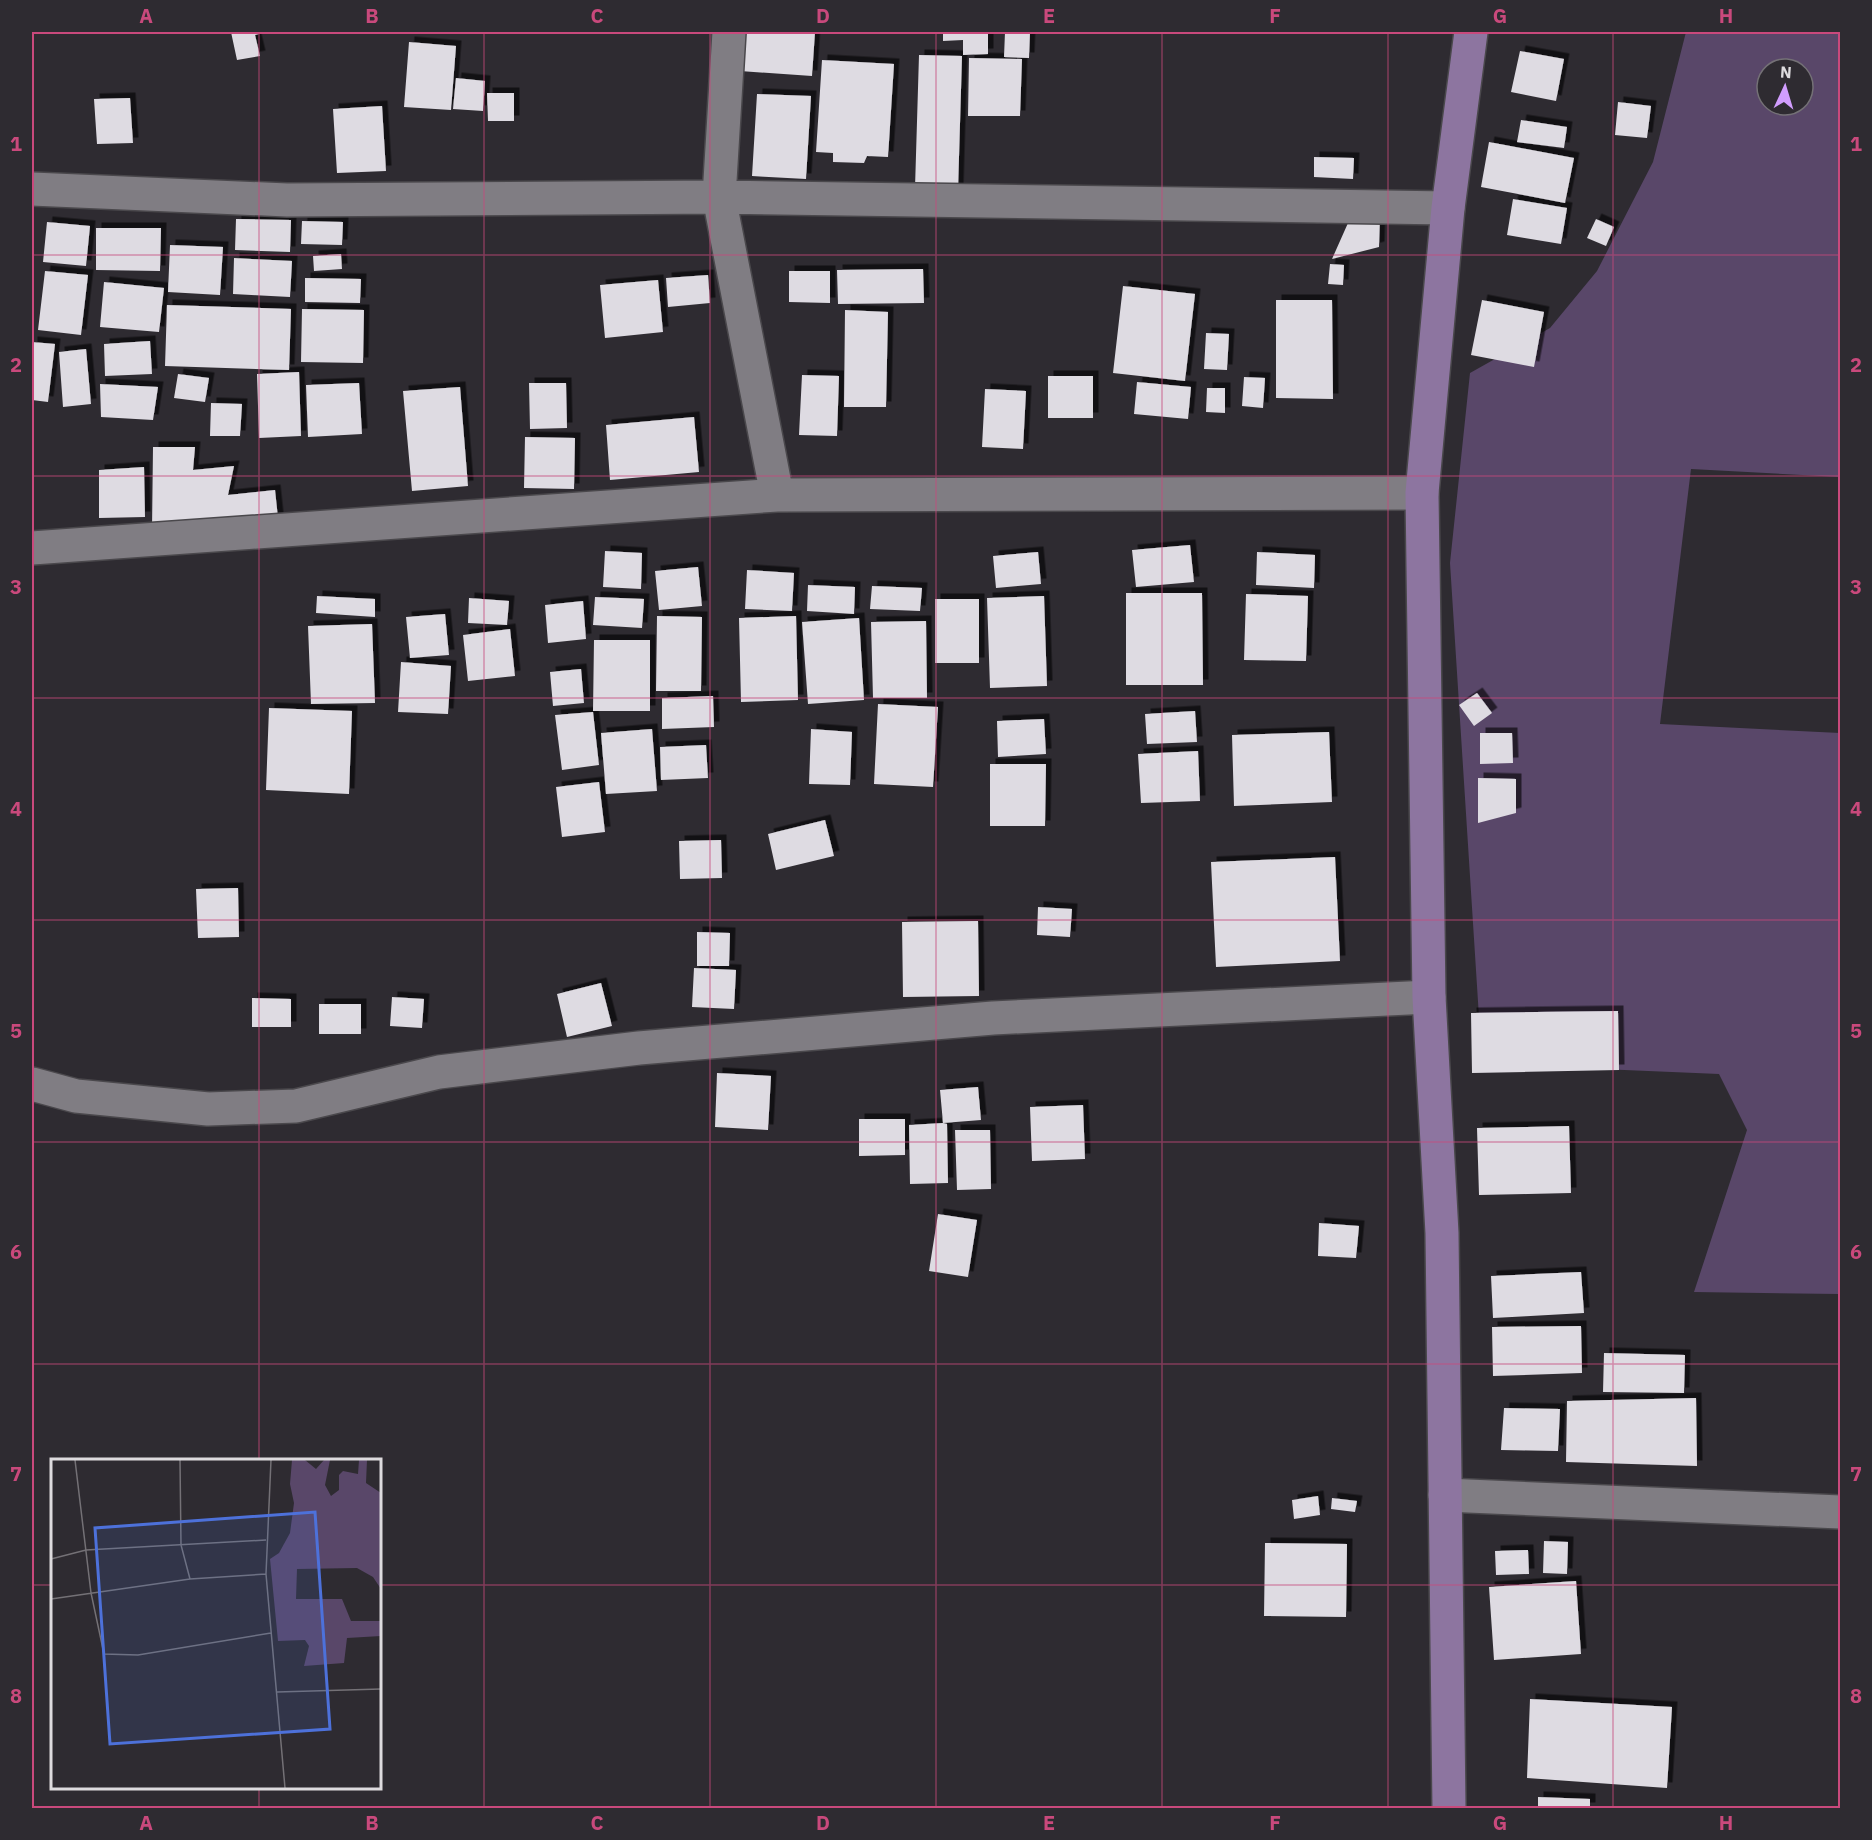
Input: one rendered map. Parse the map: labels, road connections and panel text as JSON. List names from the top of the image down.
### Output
{
  "north": "top",
  "grid": {
    "columns": [
      "A",
      "B",
      "C",
      "D",
      "E",
      "F",
      "G",
      "H"
    ],
    "rows": [
      "1",
      "2",
      "3",
      "4",
      "5",
      "6",
      "7",
      "8"
    ]
  }
}
